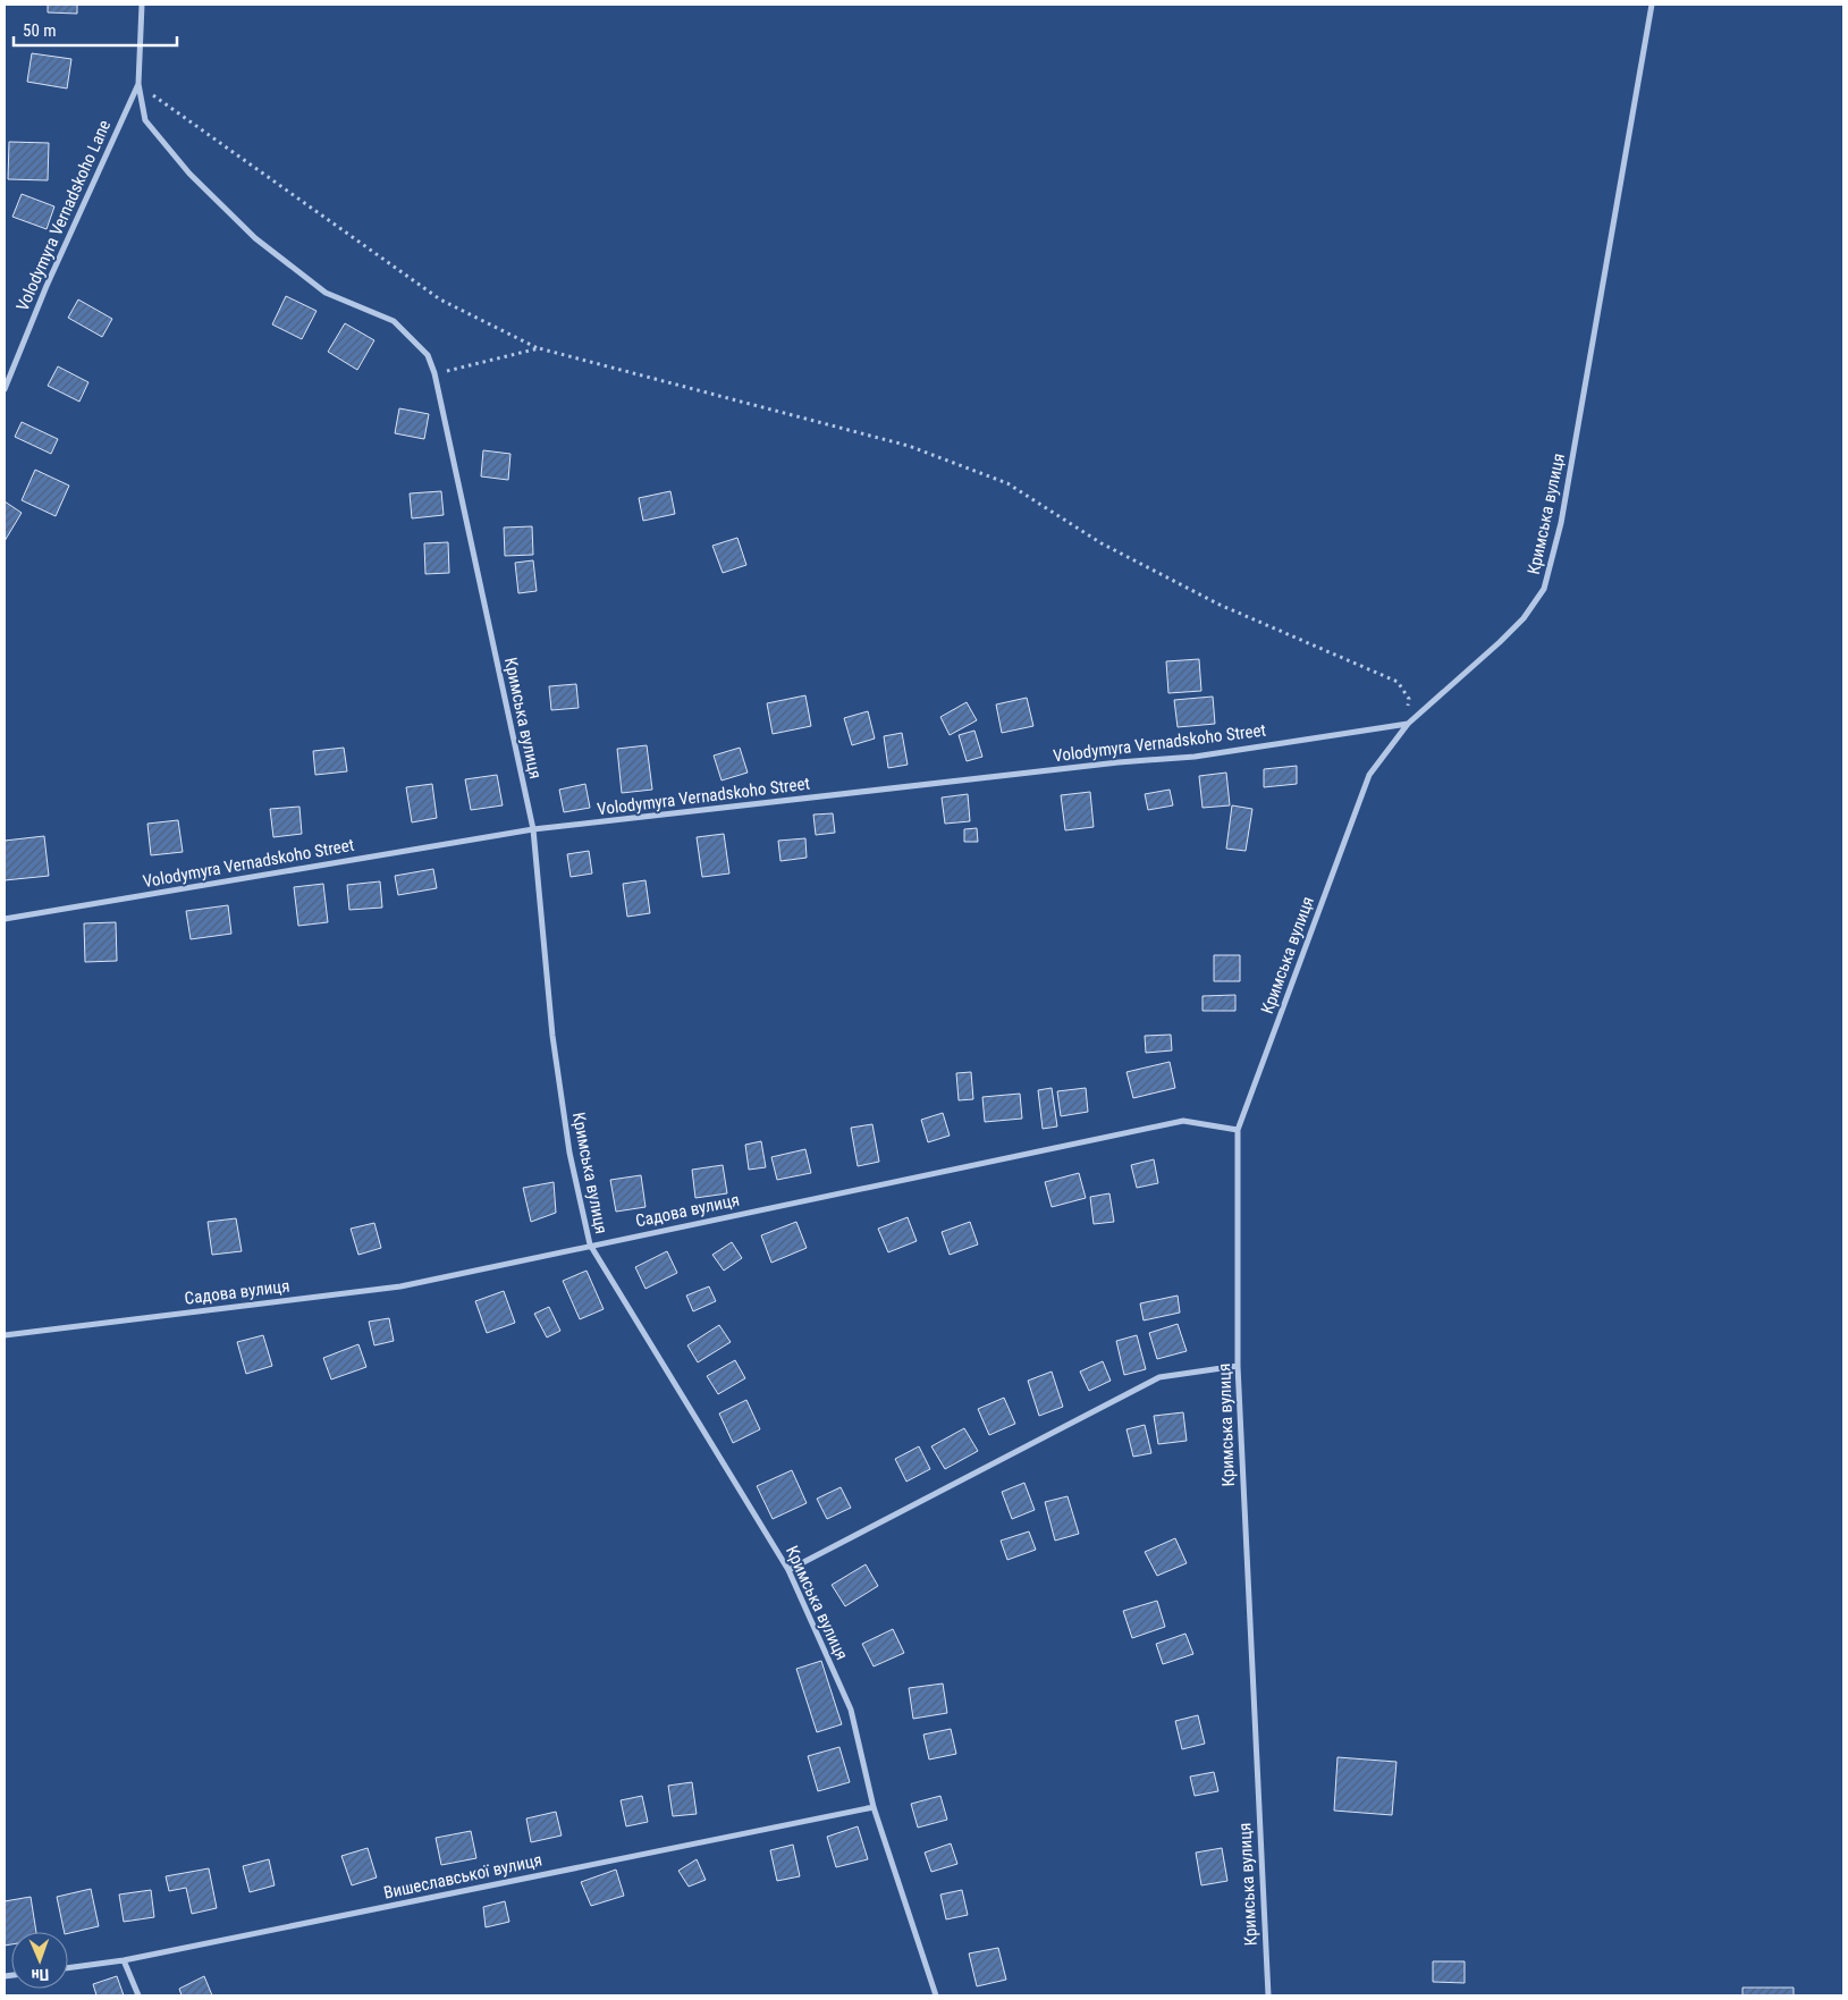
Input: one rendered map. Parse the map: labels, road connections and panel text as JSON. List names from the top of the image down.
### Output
{
  "streets": {
    "street": [
      "Volodymyra Vernadskoho Lane",
      "Кримська вулиця",
      "Volodymyra Vernadskoho Street",
      "Садова вулиця",
      "Вишеславської вулиця"
    ]
  },
  "crossings": [
    ["Volodymyra Vernadskoho Lane", "Кримська вулиця"],
    ["Кримська вулиця", "Volodymyra Vernadskoho Street"],
    ["Кримська вулиця", "Садова вулиця"],
    ["Кримська вулиця", "Вишеславської вулиця"]
  ],
  "scale_bar": "50 m",
  "north": "bottom"
}
